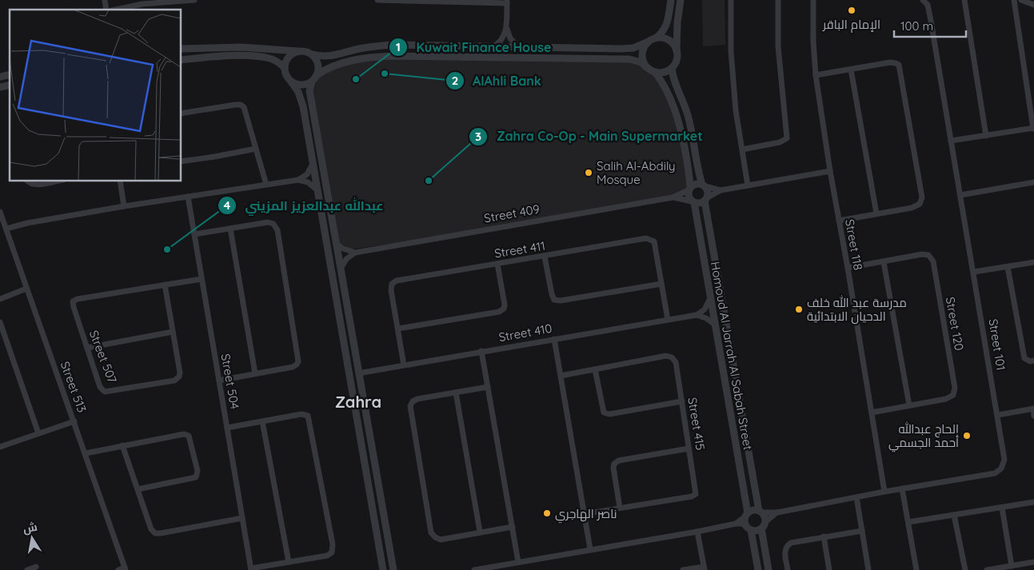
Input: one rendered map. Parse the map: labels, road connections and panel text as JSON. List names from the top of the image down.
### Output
{
  "streets": {
    "street": [
      "Street 409",
      "Street 118",
      "Street 411",
      "Street 120",
      "Street 410",
      "Street 101",
      "Homoud Al Jarrah Al Sabah Street",
      "Street 507",
      "Street 504",
      "Street 513",
      "Street 415"
    ]
  },
  "crossings": [
    ["Street 409", "Homoud Al Jarrah Al Sabah Street"],
    ["Street 118", "Street 120"],
    ["Street 118", "Street 101"],
    ["Street 411", "Street 410"],
    ["Street 101", "Homoud Al Jarrah Al Sabah Street"],
    ["Street 507", "Street 504"]
  ],
  "districts": ["Zahra"],
  "places": [
    "الإمام الباقر",
    "AlAhli Bank",
    "Kuwait Finance House",
    "Salih Al-Abdily Mosque",
    "Zahra Co-Op - Main Supermarket",
    "عبدالله عبدالعزيز المزيني",
    "مدرسة عبد الله خلف الدحيان الابتدائية",
    "الحاج عبدالله أحمد الجسمي",
    "ناصر الهاجري"
  ],
  "scale_bar": "100 m",
  "north": "top"
}
